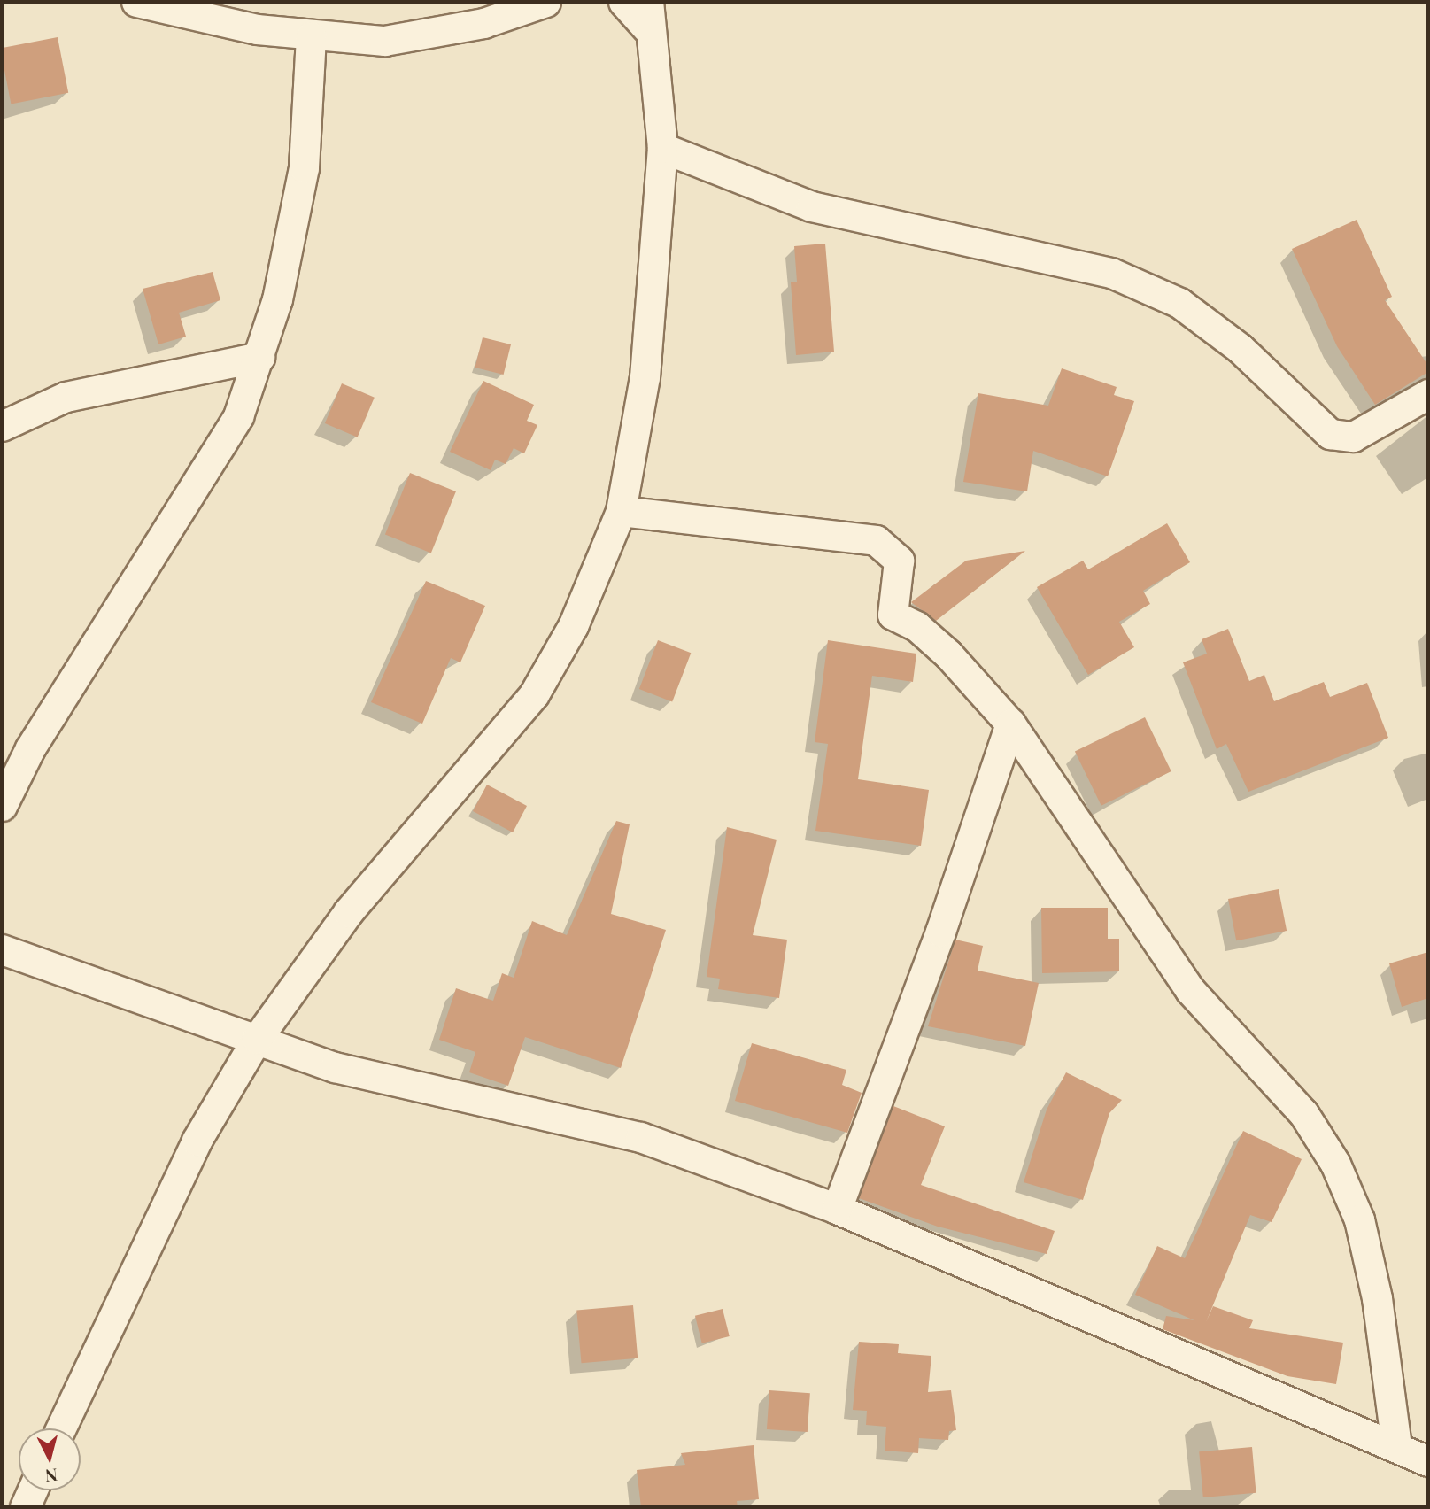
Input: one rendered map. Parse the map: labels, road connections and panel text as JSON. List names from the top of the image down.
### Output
{
  "north": "bottom"
}
